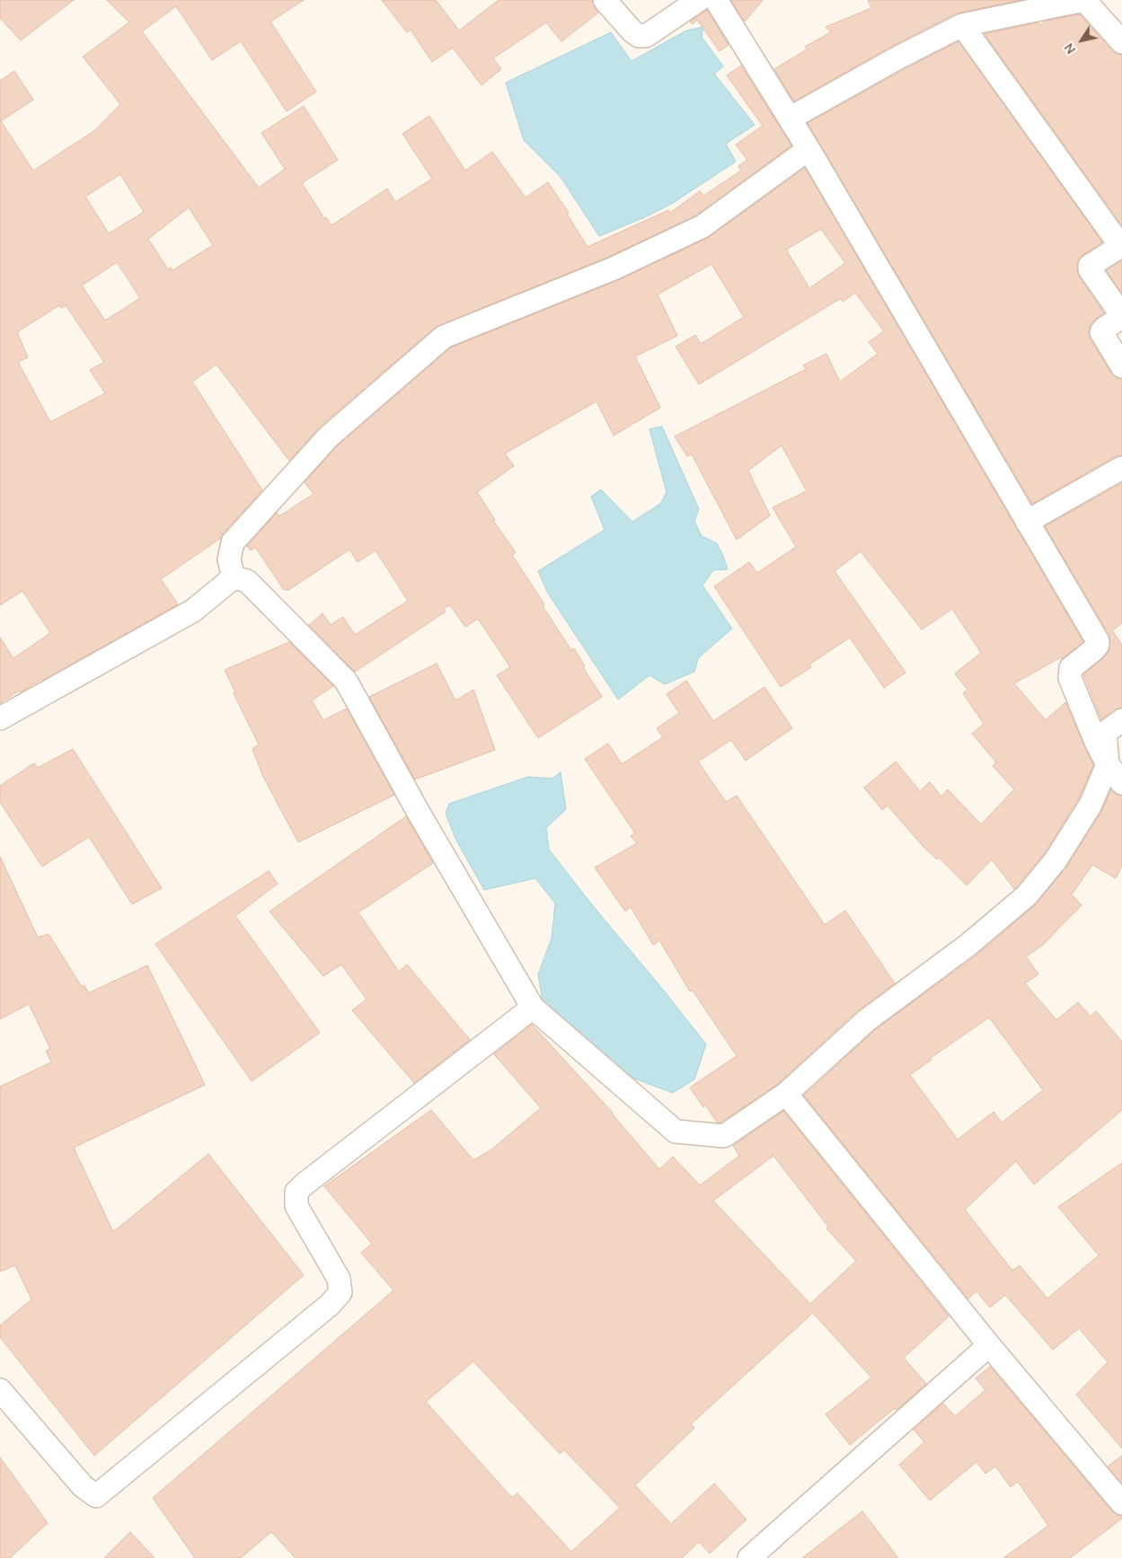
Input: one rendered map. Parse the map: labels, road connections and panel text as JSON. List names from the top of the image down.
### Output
{
  "north": "bottom left"
}
